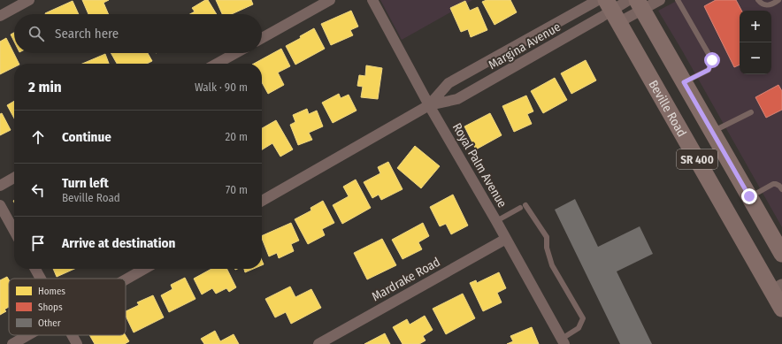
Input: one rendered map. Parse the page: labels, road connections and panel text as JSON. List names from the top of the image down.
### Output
{
  "streets": {
    "main road": ["Beville Road", "SR 400"],
    "street": ["Margina Avenue", "Royal Palm Avenue", "Mardrake Road"]
  },
  "crossings": [
    ["Margina Avenue", "Beville Road"],
    ["Margina Avenue", "Royal Palm Avenue"],
    ["Royal Palm Avenue", "Mardrake Road"]
  ],
  "legend": ["Homes", "Shops", "Other"],
  "page": {
    "map_buttons": ["+", "−"],
    "search": "Search here",
    "heading": ["2 min", "Walk · 90 m"],
    "list": [
      ["Continue", "20 m"],
      ["Turn left", "Beville Road", "70 m"],
      "Arrive at destination"
    ]
  }
}
